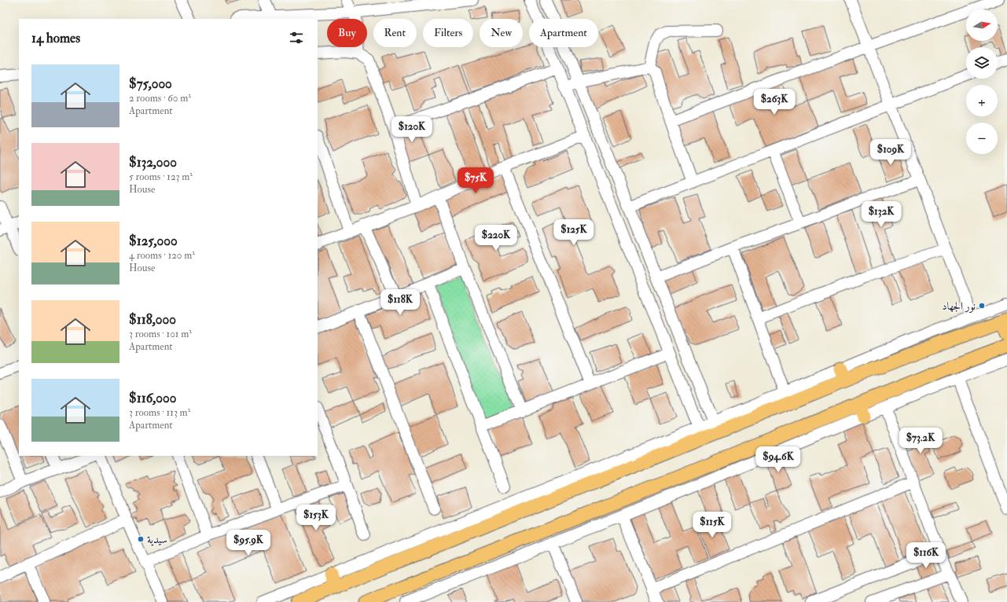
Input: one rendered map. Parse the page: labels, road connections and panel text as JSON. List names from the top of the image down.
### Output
{
  "places": ["نور الجهاد", "سيدية"],
  "north": "right",
  "page": {
    "map_buttons": ["+", "−"],
    "chip": [
      "Buy",
      "Rent",
      "Filters",
      "New",
      "Apartment"
    ],
    "heading": "14 homes",
    "list": [
      {
        "name": "$75,000",
        "note": "2 rooms · 60 m² · Apartment"
      },
      {
        "name": "$132,000",
        "note": "5 rooms · 123 m² · House"
      },
      {
        "name": "$125,000",
        "note": "4 rooms · 120 m² · House"
      },
      {
        "name": "$118,000",
        "note": "3 rooms · 101 m² · Apartment"
      },
      {
        "name": "$116,000",
        "note": "3 rooms · 113 m² · Apartment"
      }
    ],
    "price": [
      "$263K",
      "$120K",
      "$109K",
      "$75K",
      "$132K",
      "$125K",
      "$220K",
      "$118K",
      "$73.2K",
      "$94.6K",
      "$153K",
      "$115K",
      "$95.9K",
      "$116K"
    ]
  }
}
